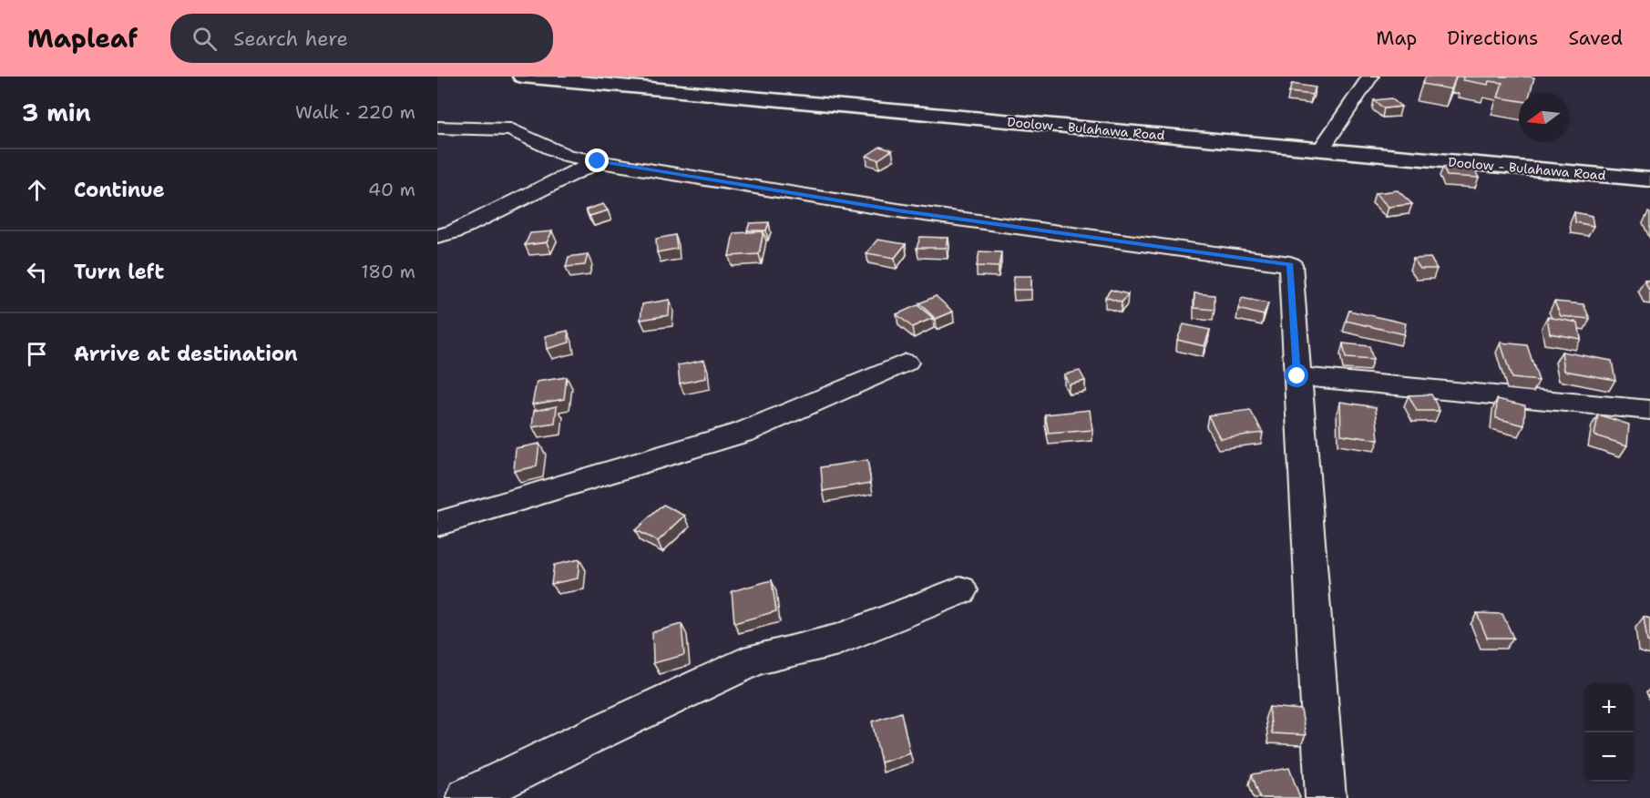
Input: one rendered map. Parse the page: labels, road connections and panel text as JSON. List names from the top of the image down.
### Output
{
  "streets": {
    "main road": ["Doolow - Bulahawa Road"]
  },
  "north": "left",
  "page": {
    "header": "Mapleaf",
    "search": "Search here",
    "nav": ["Map", "Directions", "Saved"],
    "heading": ["3 min", "Walk · 220 m"],
    "list": [
      ["Continue", "40 m"],
      ["Turn left", "180 m"],
      "Arrive at destination"
    ],
    "map_buttons": ["+", "−"]
  }
}
